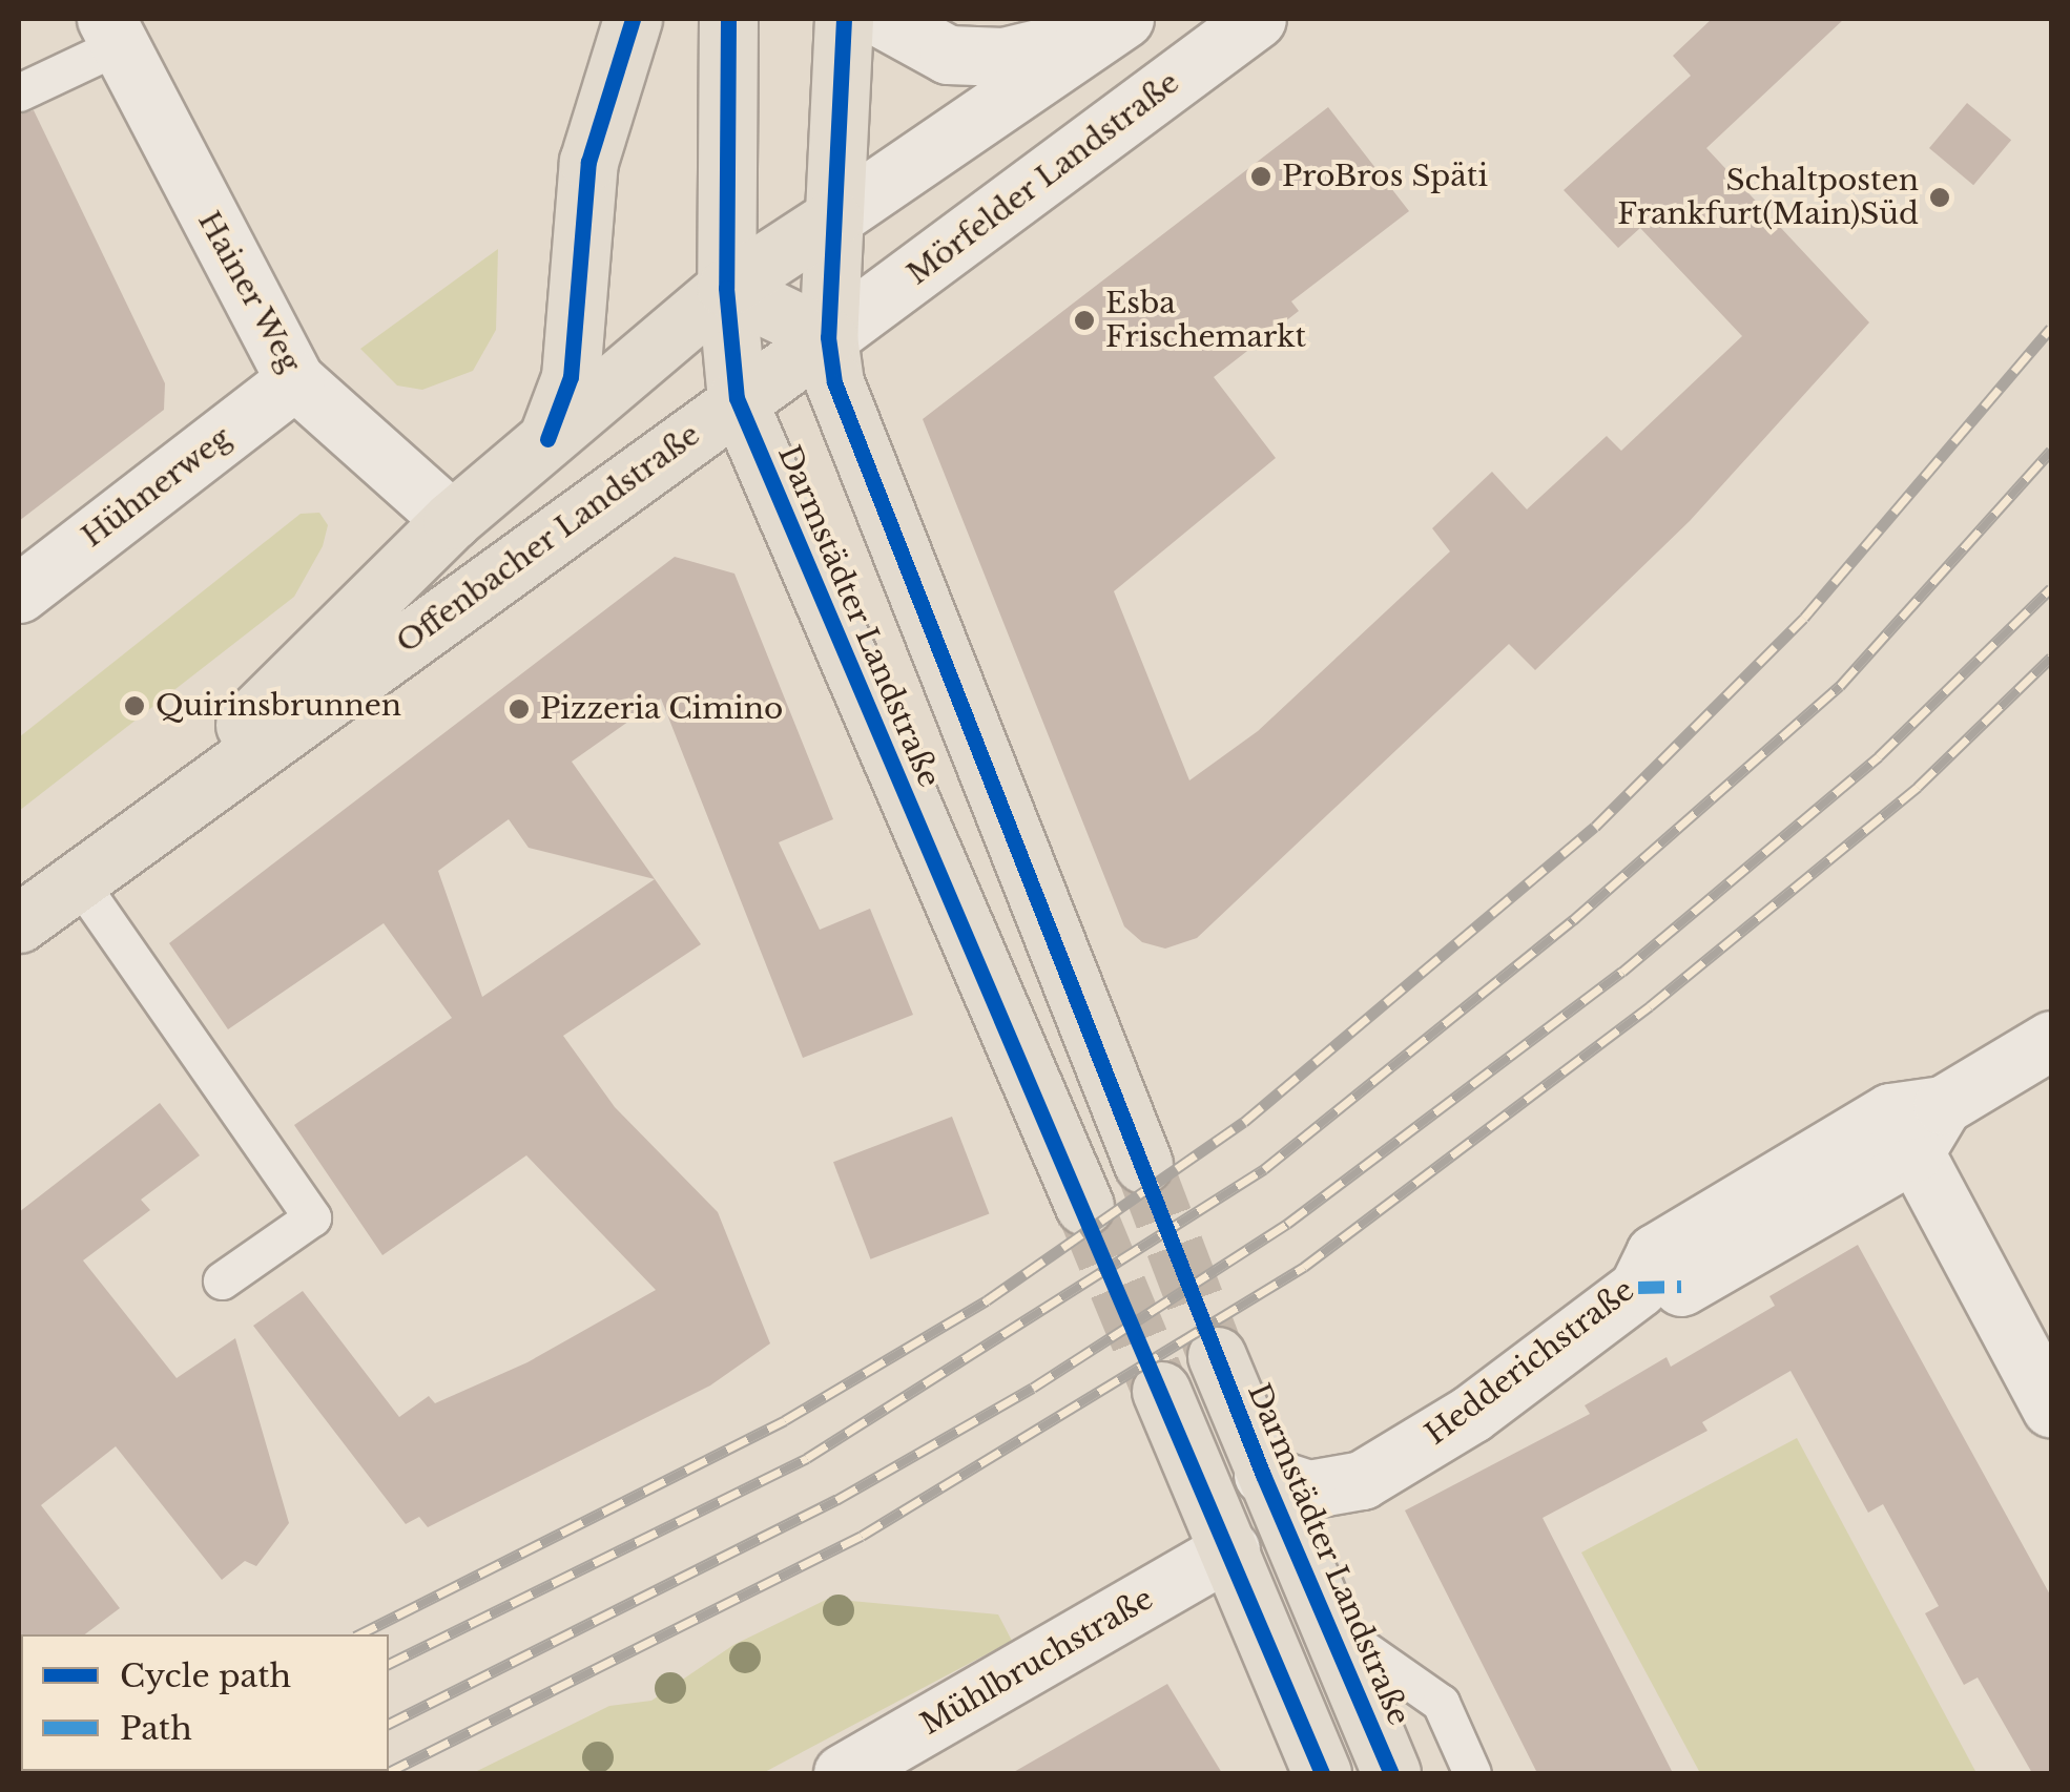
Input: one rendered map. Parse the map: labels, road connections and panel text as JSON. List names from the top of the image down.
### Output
{
  "streets": {
    "main road": ["Offenbacher Landstraße", "Darmstädter Landstraße"],
    "street": [
      "Mörfelder Landstraße",
      "Hainer Weg",
      "Hühnerweg",
      "Hedderichstraße",
      "Mühlbruchstraße"
    ]
  },
  "crossings": [
    ["Mörfelder Landstraße", "Offenbacher Landstraße"],
    ["Mörfelder Landstraße", "Darmstädter Landstraße"],
    ["Hainer Weg", "Hühnerweg"],
    ["Hainer Weg", "Offenbacher Landstraße"],
    ["Offenbacher Landstraße", "Darmstädter Landstraße"],
    ["Darmstädter Landstraße", "Hedderichstraße"]
  ],
  "places": [
    "ProBros Späti",
    "Schaltposten Frankfurt(Main)Süd",
    "Esba Frischemarkt",
    "Quirinsbrunnen",
    "Pizzeria Cimino"
  ],
  "legend": ["Cycle path", "Path"]
}
